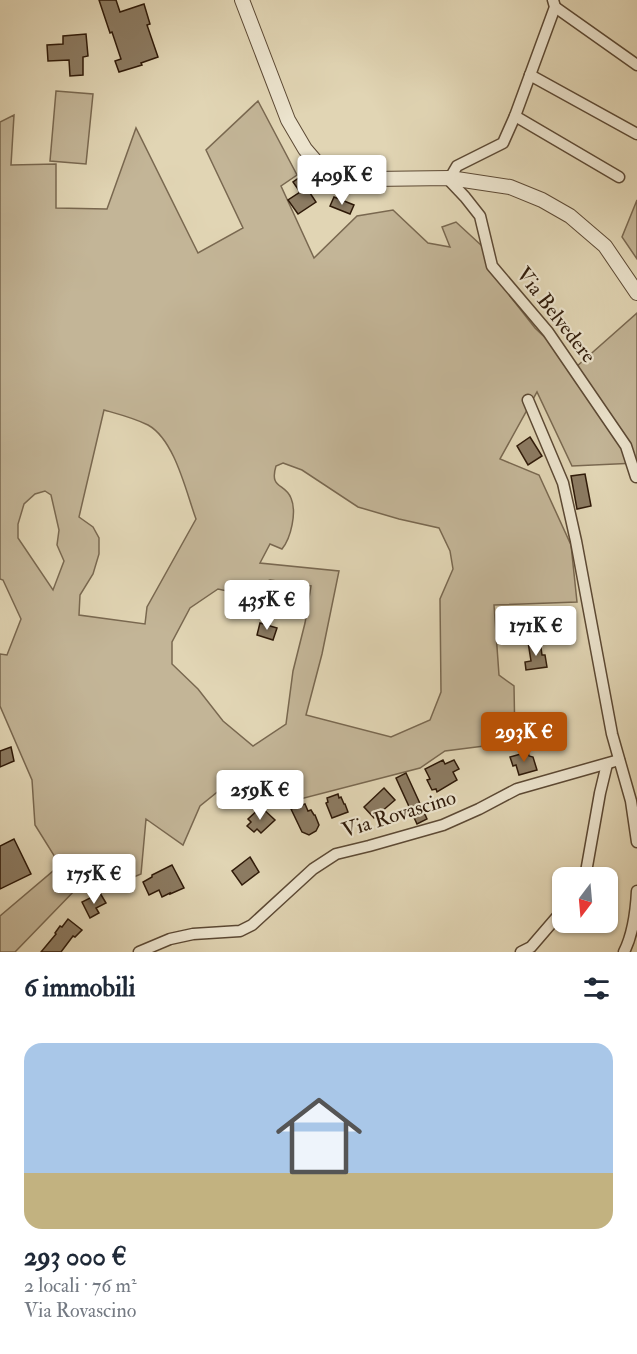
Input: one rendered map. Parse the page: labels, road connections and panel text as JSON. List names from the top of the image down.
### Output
{
  "streets": {
    "street": ["Via Belvedere", "Via Rovascino"]
  },
  "north": "bottom",
  "page": {
    "price": [
      "409K €",
      "435K €",
      "171K €",
      "293K €",
      "259K €",
      "175K €"
    ],
    "heading": "6 immobili",
    "list": [
      {
        "name": "293 000 €",
        "note": "2 locali · 76 m² · Via Rovascino"
      }
    ]
  }
}
